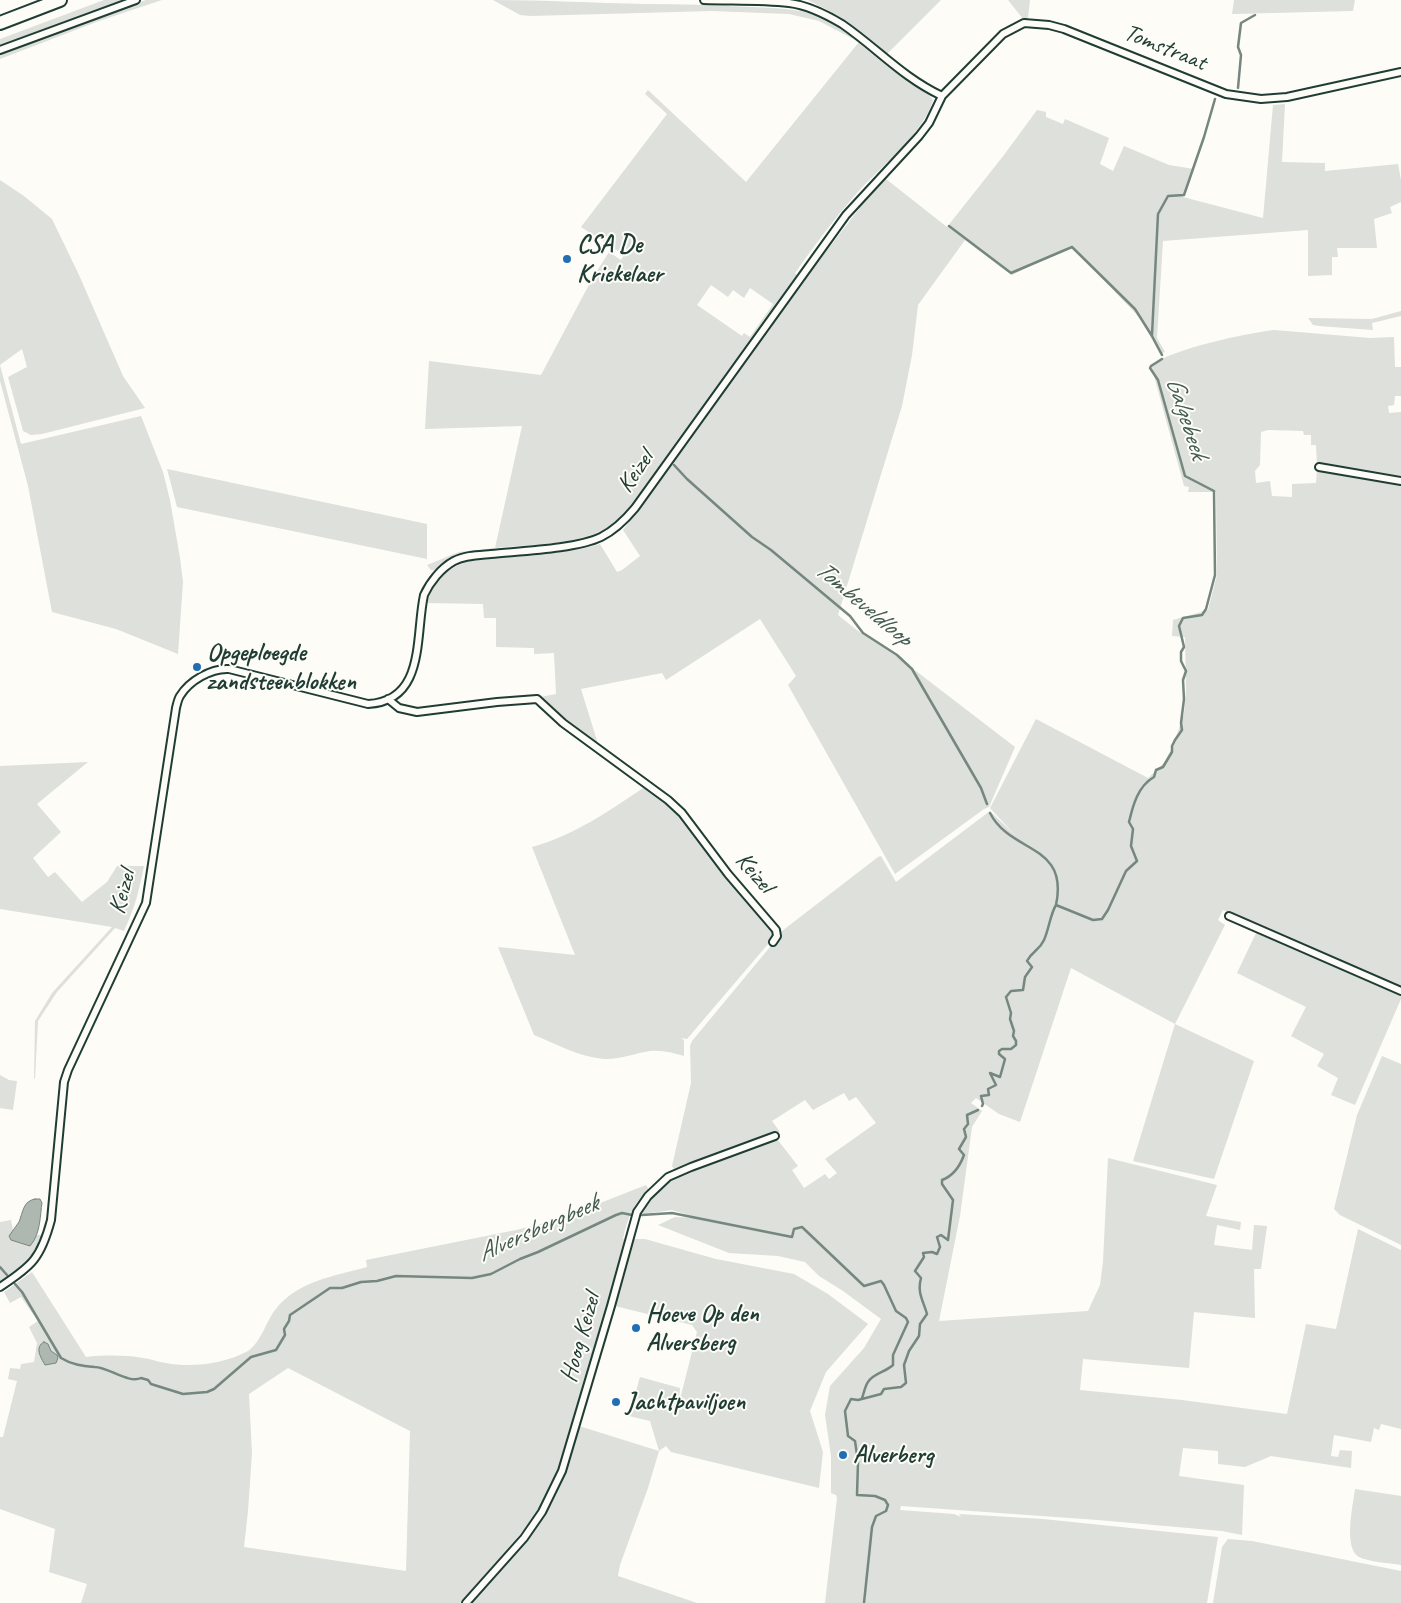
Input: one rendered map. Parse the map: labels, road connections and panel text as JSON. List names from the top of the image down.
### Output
{
  "streets": {
    "street": ["Tomstraat", "Keizel", "Hoog Keizel"]
  },
  "crossings": [
    ["Tomstraat", "Keizel"]
  ],
  "water": ["Galgebeek", "Tombeveldloop", "Alversbergbeek"],
  "places": [
    "CSA De Kriekelaer",
    "Opgeploegde zandsteenblokken",
    "Hoeve Op den Alversberg",
    "Jachtpaviljoen",
    "Alverberg"
  ]
}
